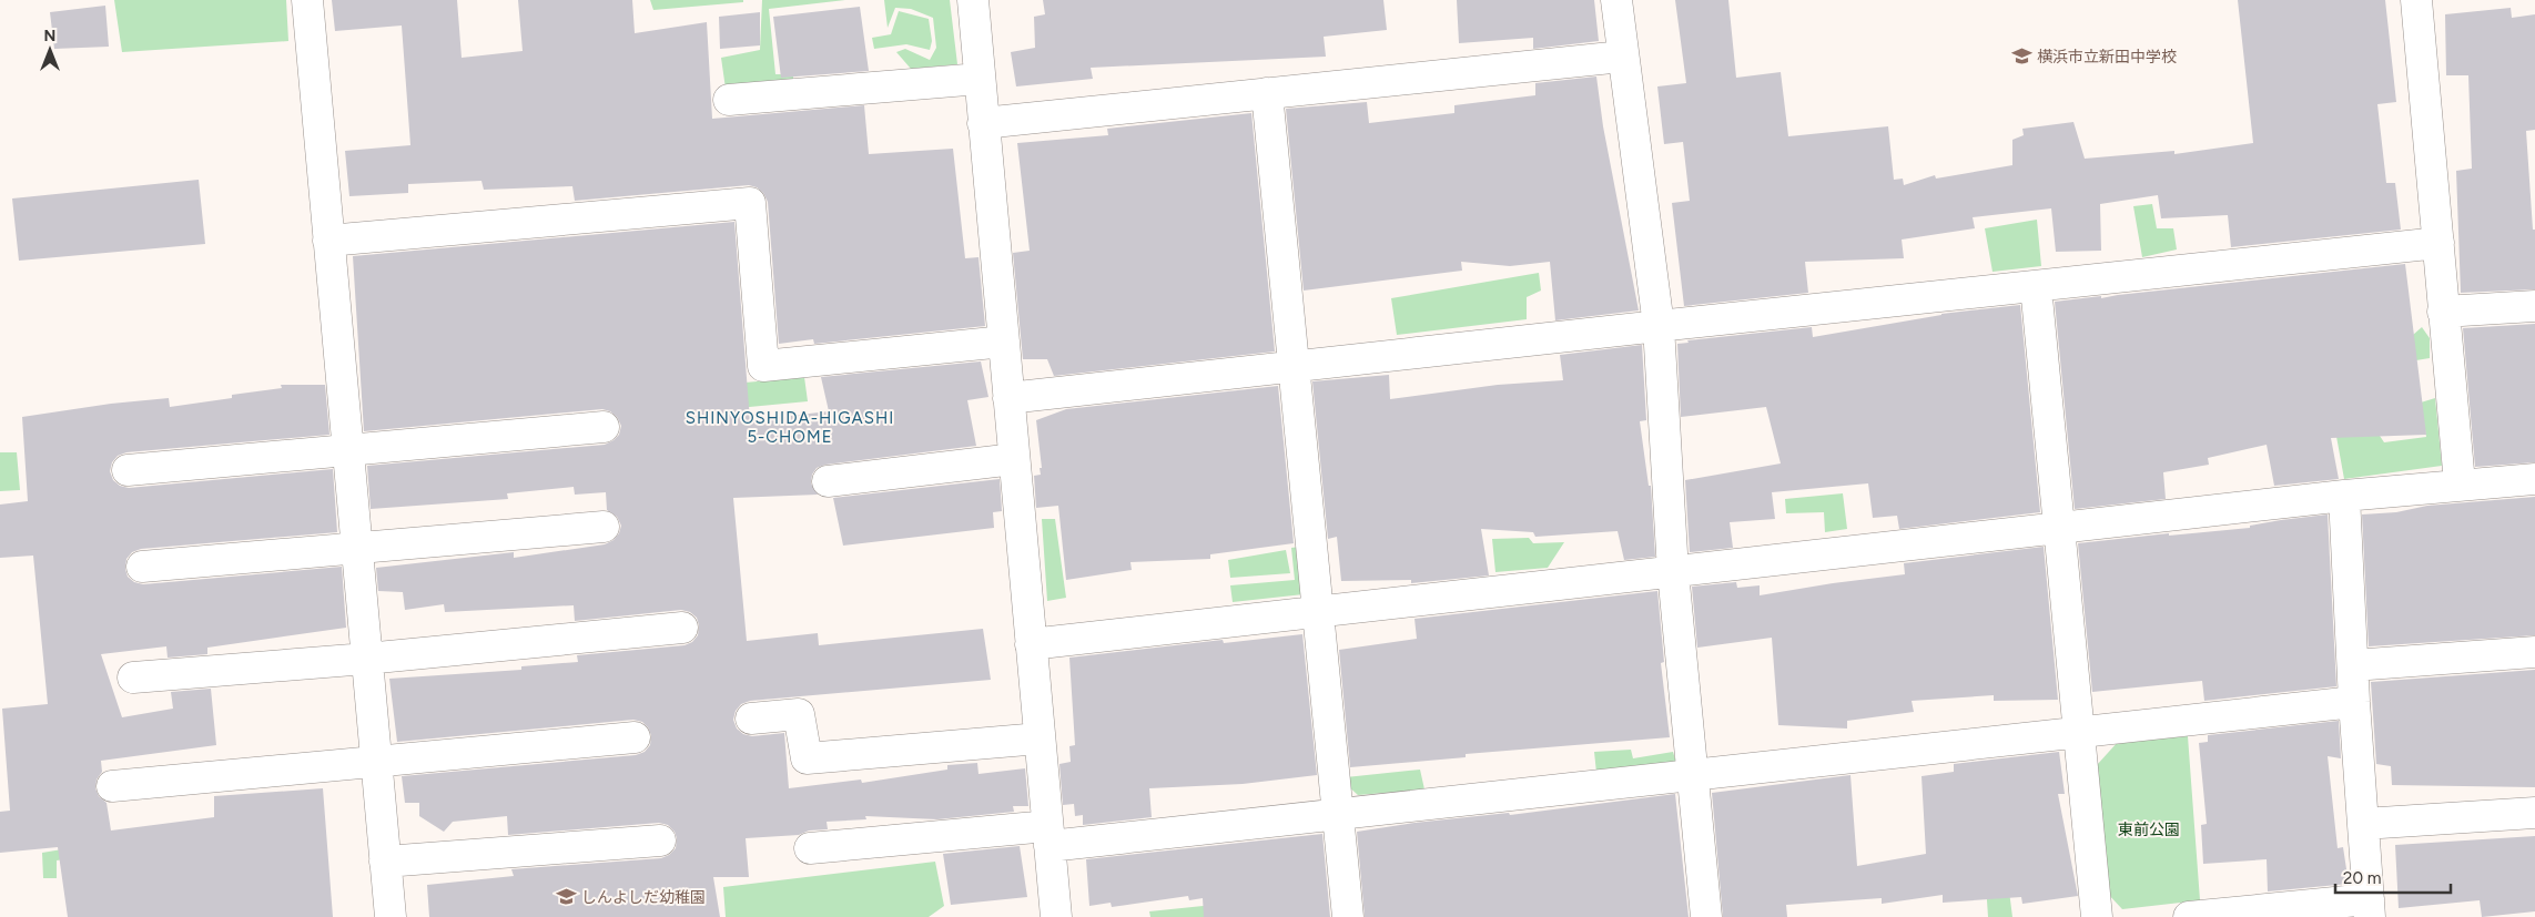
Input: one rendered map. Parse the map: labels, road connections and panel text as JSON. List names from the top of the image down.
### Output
{
  "districts": ["SHINYOSHIDA-HIGASHI 5-CHOME"],
  "parks": ["東前公園"],
  "places": {
    "school or university": ["横浜市立新田中学校", "しんよしだ幼稚園"]
  },
  "scale_bar": "20 m",
  "north": "top"
}
